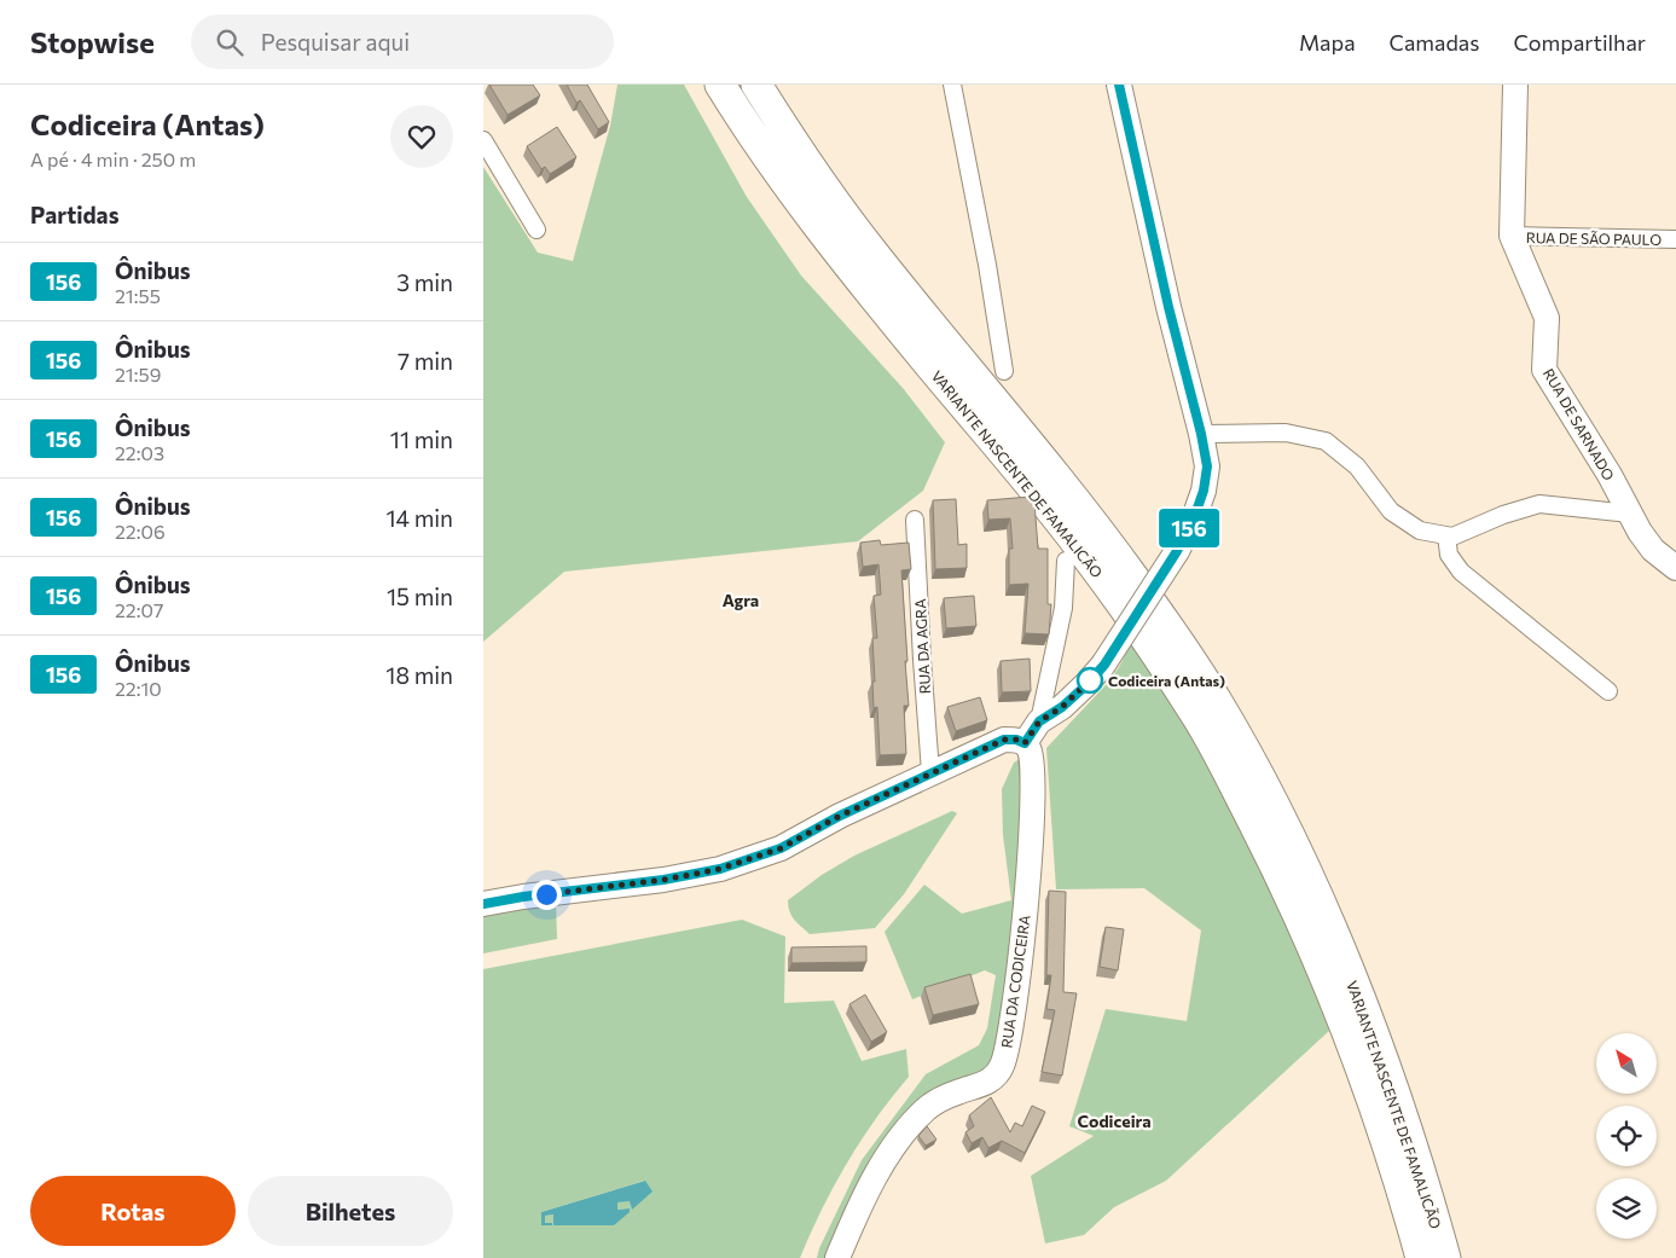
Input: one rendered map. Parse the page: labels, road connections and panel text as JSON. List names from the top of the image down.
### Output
{
  "streets": {
    "highway": ["VARIANTE NASCENTE DE FAMALICÃO"],
    "street": [
      "RUA DE SÃO PAULO",
      "RUA DE SARNADO",
      "RUA DA AGRA",
      "RUA DA CODICEIRA"
    ]
  },
  "crossings": [
    ["RUA DE SÃO PAULO", "RUA DE SARNADO"]
  ],
  "districts": ["Agra", "Codiceira"],
  "places": ["Codiceira (Antas)"],
  "lines": ["bus line 156"],
  "north": "top left",
  "page": {
    "header": "Stopwise",
    "search": "Pesquisar aqui",
    "nav": ["Mapa", "Camadas", "Compartilhar"],
    "heading": [
      ["Codiceira (Antas)", "A pé · 4 min · 250 m"],
      "Partidas"
    ],
    "on_map": "156",
    "list": [
      {
        "mark": "156",
        "name": "Ônibus",
        "note": "21:55",
        "value": "3 min"
      },
      {
        "mark": "156",
        "name": "Ônibus",
        "note": "21:59",
        "value": "7 min"
      },
      {
        "mark": "156",
        "name": "Ônibus",
        "note": "22:03",
        "value": "11 min"
      },
      {
        "mark": "156",
        "name": "Ônibus",
        "note": "22:06",
        "value": "14 min"
      },
      {
        "mark": "156",
        "name": "Ônibus",
        "note": "22:07",
        "value": "15 min"
      },
      {
        "mark": "156",
        "name": "Ônibus",
        "note": "22:10",
        "value": "18 min"
      }
    ],
    "buttons": ["Rotas", "Bilhetes"]
  }
}
